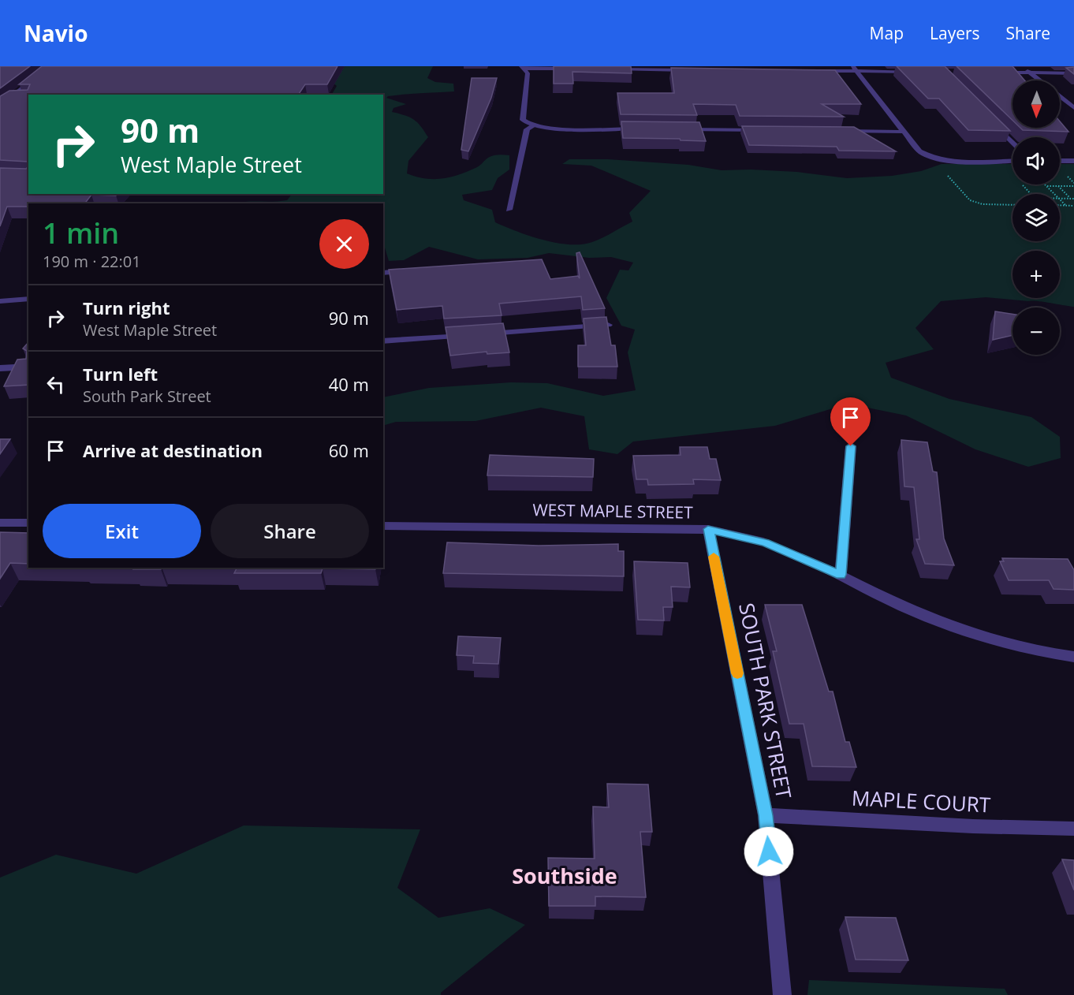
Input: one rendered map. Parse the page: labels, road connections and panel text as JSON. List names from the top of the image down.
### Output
{
  "streets": {
    "street": ["WEST MAPLE STREET", "SOUTH PARK STREET", "MAPLE COURT"]
  },
  "crossings": [
    ["WEST MAPLE STREET", "SOUTH PARK STREET"],
    ["SOUTH PARK STREET", "MAPLE COURT"]
  ],
  "districts": ["Southside"],
  "north": "bottom",
  "page": {
    "header": "Navio",
    "nav": ["Map", "Layers", "Share"],
    "map_buttons": ["+", "−"],
    "turn": ["90 m", "West Maple Street"],
    "heading": ["1 min", "190 m · 22:01"],
    "list": [
      {
        "name": "Turn right",
        "note": "West Maple Street",
        "value": "90 m"
      },
      {
        "name": "Turn left",
        "note": "South Park Street",
        "value": "40 m"
      },
      {
        "name": "Arrive at destination",
        "value": "60 m"
      }
    ],
    "buttons": ["Exit", "Share"]
  }
}
